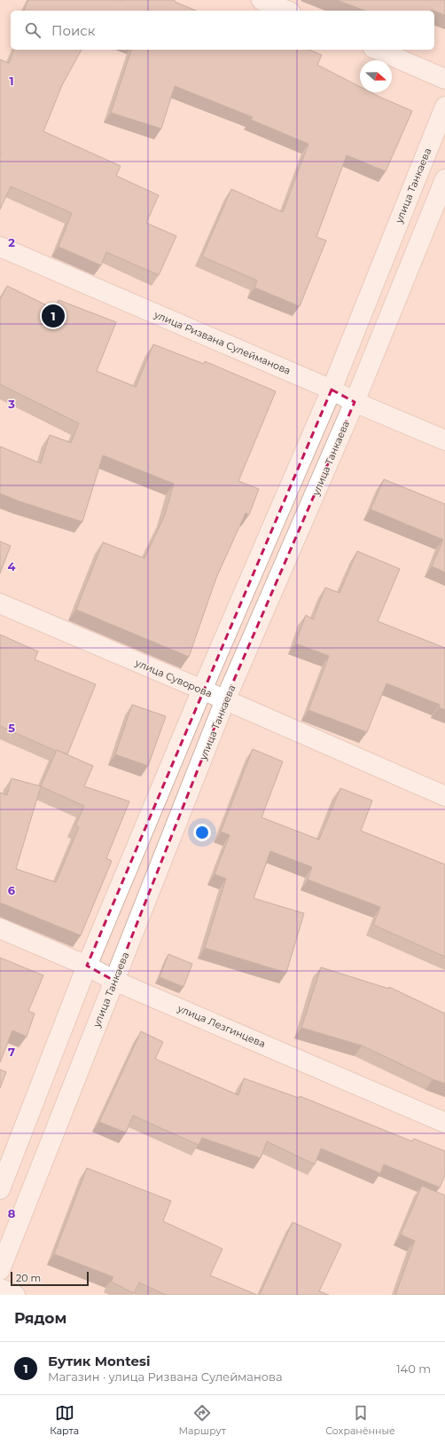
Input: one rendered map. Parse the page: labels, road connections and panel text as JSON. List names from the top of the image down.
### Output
{
  "streets": {
    "main road": [
      "улица Танкаева",
      "улица Ризвана Сулейманова",
      "улица Суворова",
      "улица Лезгинцева"
    ]
  },
  "crossings": [
    ["улица Танкаева", "улица Ризвана Сулейманова"],
    ["улица Танкаева", "улица Суворова"],
    ["улица Танкаева", "улица Лезгинцева"]
  ],
  "scale_bar": "20 m",
  "north": "right",
  "page": {
    "search": "Поиск",
    "pins": "1",
    "scale": "20 m",
    "heading": "Рядом",
    "list": [
      {
        "mark": "1",
        "name": "Бутик Montesi",
        "note": "Магазин · улица Ризвана Сулейманова",
        "value": "140 m"
      }
    ],
    "nav": ["Карта", "Маршрут", "Сохранённые"]
  },
  "grid": {
    "rows": [
      "1",
      "2",
      "3",
      "4",
      "5",
      "6",
      "7",
      "8"
    ]
  }
}
